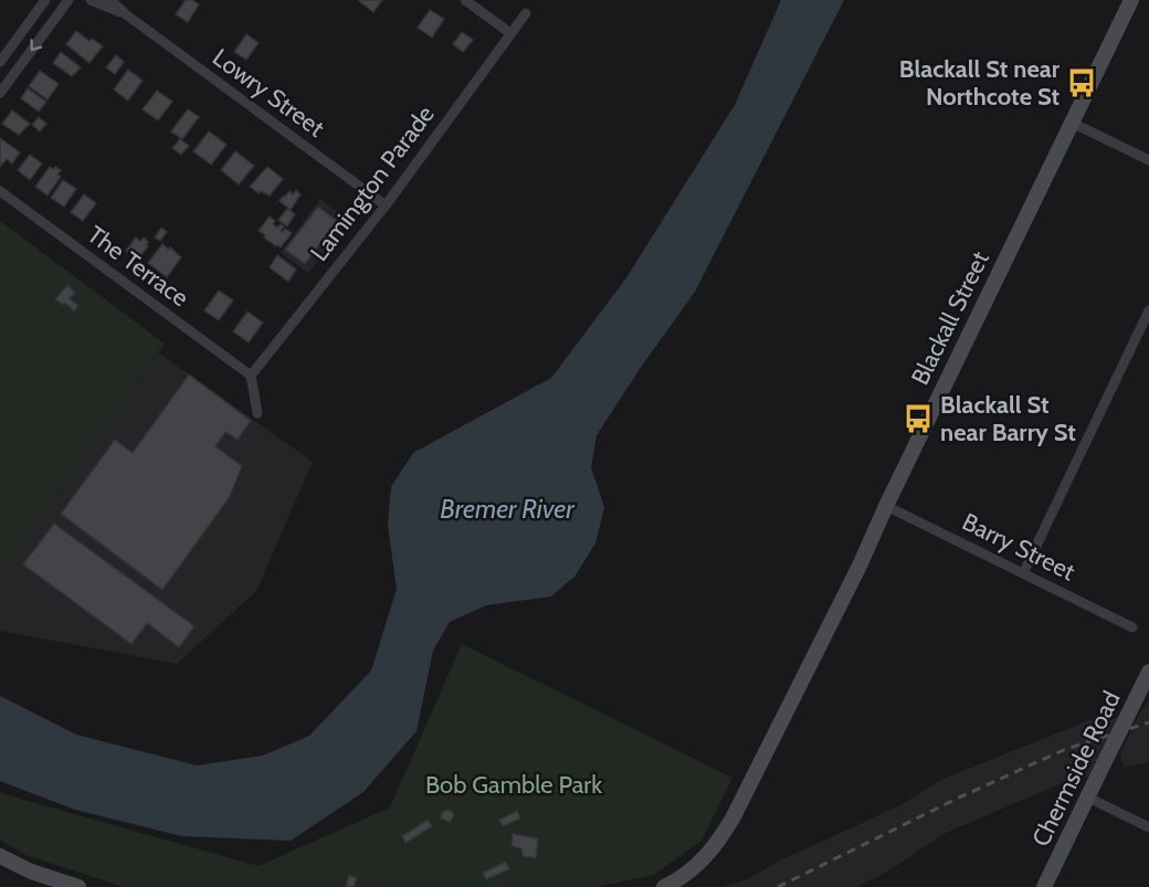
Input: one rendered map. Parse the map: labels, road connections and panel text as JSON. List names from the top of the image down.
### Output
{
  "streets": {
    "street": [
      "Lowry Street",
      "Lamington Parade",
      "The Terrace",
      "Blackall Street",
      "Barry Street",
      "Chermside Road"
    ]
  },
  "crossings": [
    ["Lowry Street", "Lamington Parade"],
    ["Lamington Parade", "The Terrace"],
    ["Blackall Street", "Barry Street"]
  ],
  "water": ["Bremer River"],
  "parks": ["Bob Gamble Park"],
  "places": {
    "bus stop": ["Blackall St near Northcote St", "Blackall St near Barry St"]
  }
}
